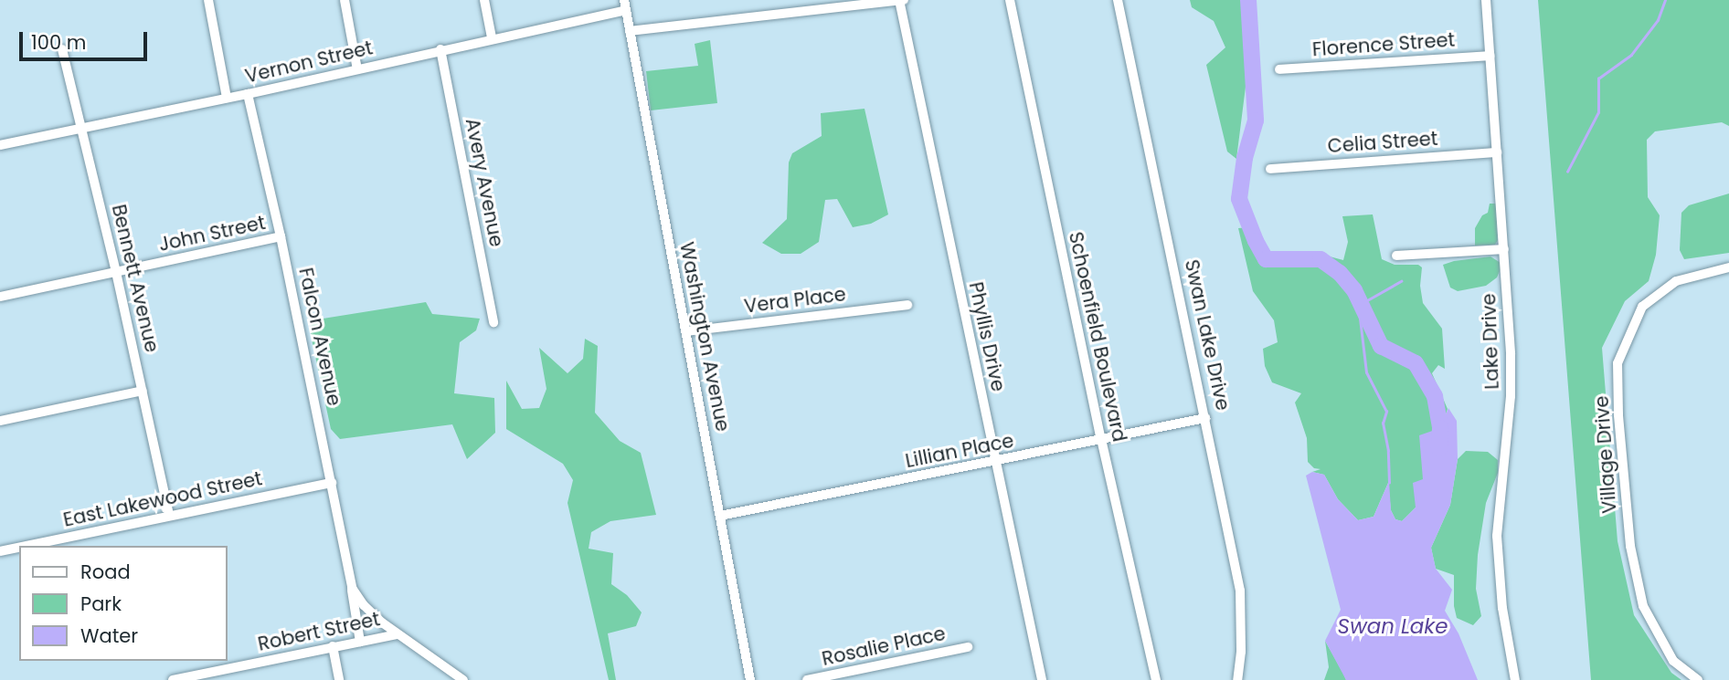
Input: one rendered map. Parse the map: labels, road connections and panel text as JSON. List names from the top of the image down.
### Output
{
  "streets": {
    "street": [
      "Florence Street",
      "Vernon Street",
      "Celia Street",
      "Avery Avenue",
      "John Street",
      "Bennett Avenue",
      "Vera Place",
      "Swan Lake Drive",
      "Falcon Avenue",
      "Washington Avenue",
      "Phyllis Drive",
      "Schoenfield Boulevard",
      "Lake Drive",
      "Lillian Place",
      "Village Drive",
      "East Lakewood Street",
      "Robert Street",
      "Rosalie Place"
    ]
  },
  "crossings": [
    ["Florence Street", "Lake Drive"],
    ["Vernon Street", "Avery Avenue"],
    ["Vernon Street", "Bennett Avenue"],
    ["Vernon Street", "Falcon Avenue"],
    ["Vernon Street", "Washington Avenue"],
    ["Celia Street", "Lake Drive"],
    ["John Street", "Bennett Avenue"],
    ["John Street", "Falcon Avenue"],
    ["Bennett Avenue", "East Lakewood Street"],
    ["Vera Place", "Washington Avenue"],
    ["Swan Lake Drive", "Lillian Place"],
    ["Falcon Avenue", "East Lakewood Street"],
    ["Falcon Avenue", "Robert Street"],
    ["Washington Avenue", "Lillian Place"],
    ["Phyllis Drive", "Lillian Place"],
    ["Schoenfield Boulevard", "Lillian Place"]
  ],
  "water": ["Swan Lake"],
  "legend": ["Road", "Park", "Water"],
  "scale_bar": "100 m"
}
